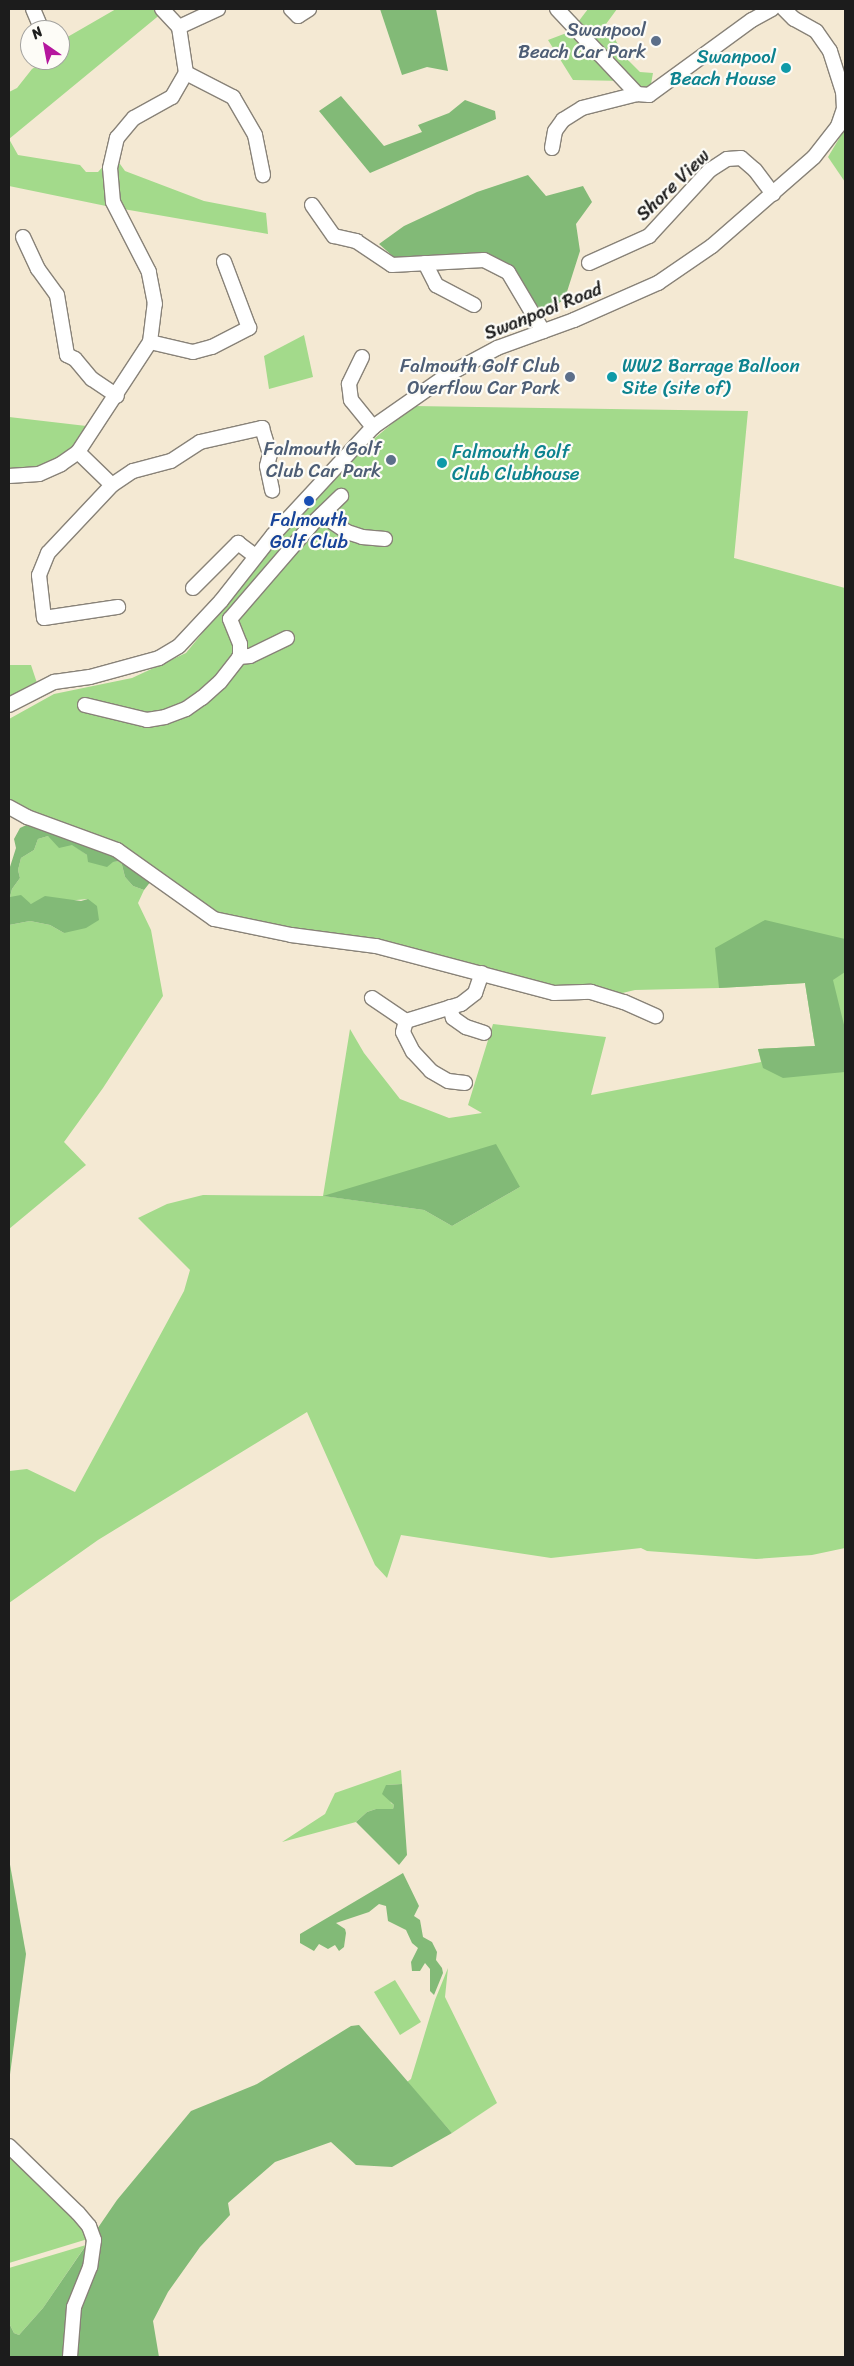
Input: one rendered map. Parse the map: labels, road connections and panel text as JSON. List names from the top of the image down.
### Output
{
  "streets": {
    "street": ["Shore View", "Swanpool Road"]
  },
  "crossings": [
    ["Shore View", "Swanpool Road"]
  ],
  "places": [
    "Swanpool Beach Car Park",
    "Swanpool Beach House",
    "Falmouth Golf Club Overflow Car Park",
    "WW2 Barrage Balloon Site (site of)",
    "Falmouth Golf Club Car Park",
    "Falmouth Golf Club Clubhouse",
    "Falmouth Golf Club"
  ],
  "north": "top left"
}
